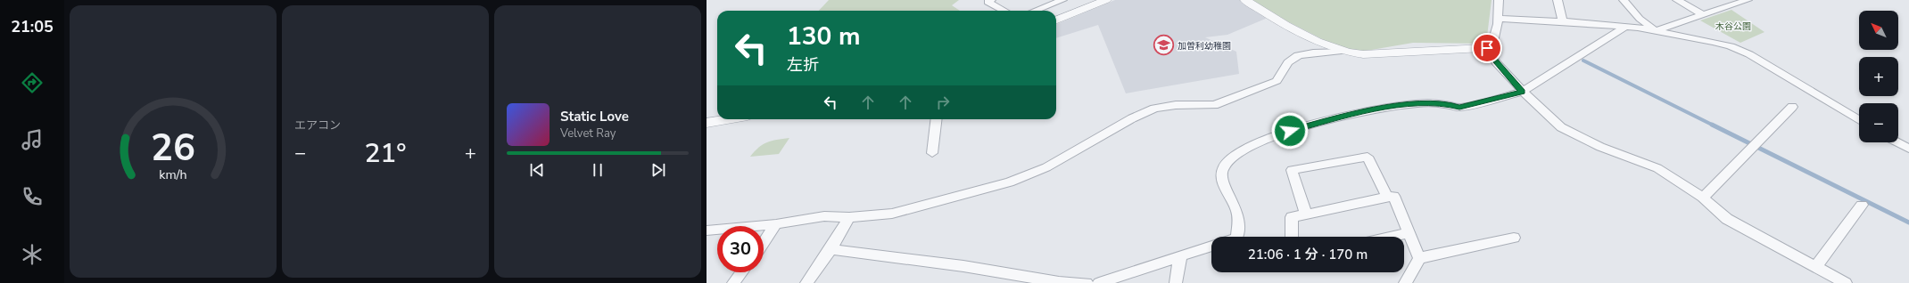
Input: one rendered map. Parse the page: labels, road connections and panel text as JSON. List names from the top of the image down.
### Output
{
  "parks": ["木谷公園"],
  "places": {
    "school or university": ["加曽利幼稚園"]
  },
  "north": "top left",
  "page": {
    "tabs": "21:05",
    "tile": "エアコン",
    "map_buttons": ["+", "−"],
    "turn": ["130 m", "左折"],
    "song": ["Static Love", "Velvet Ray"],
    "heat": ["−", "21°", "+"],
    "limit": "30",
    "trip": "21:06 · 1 分 · 170 m",
    "gauge": ["26", "km/h"]
  }
}
